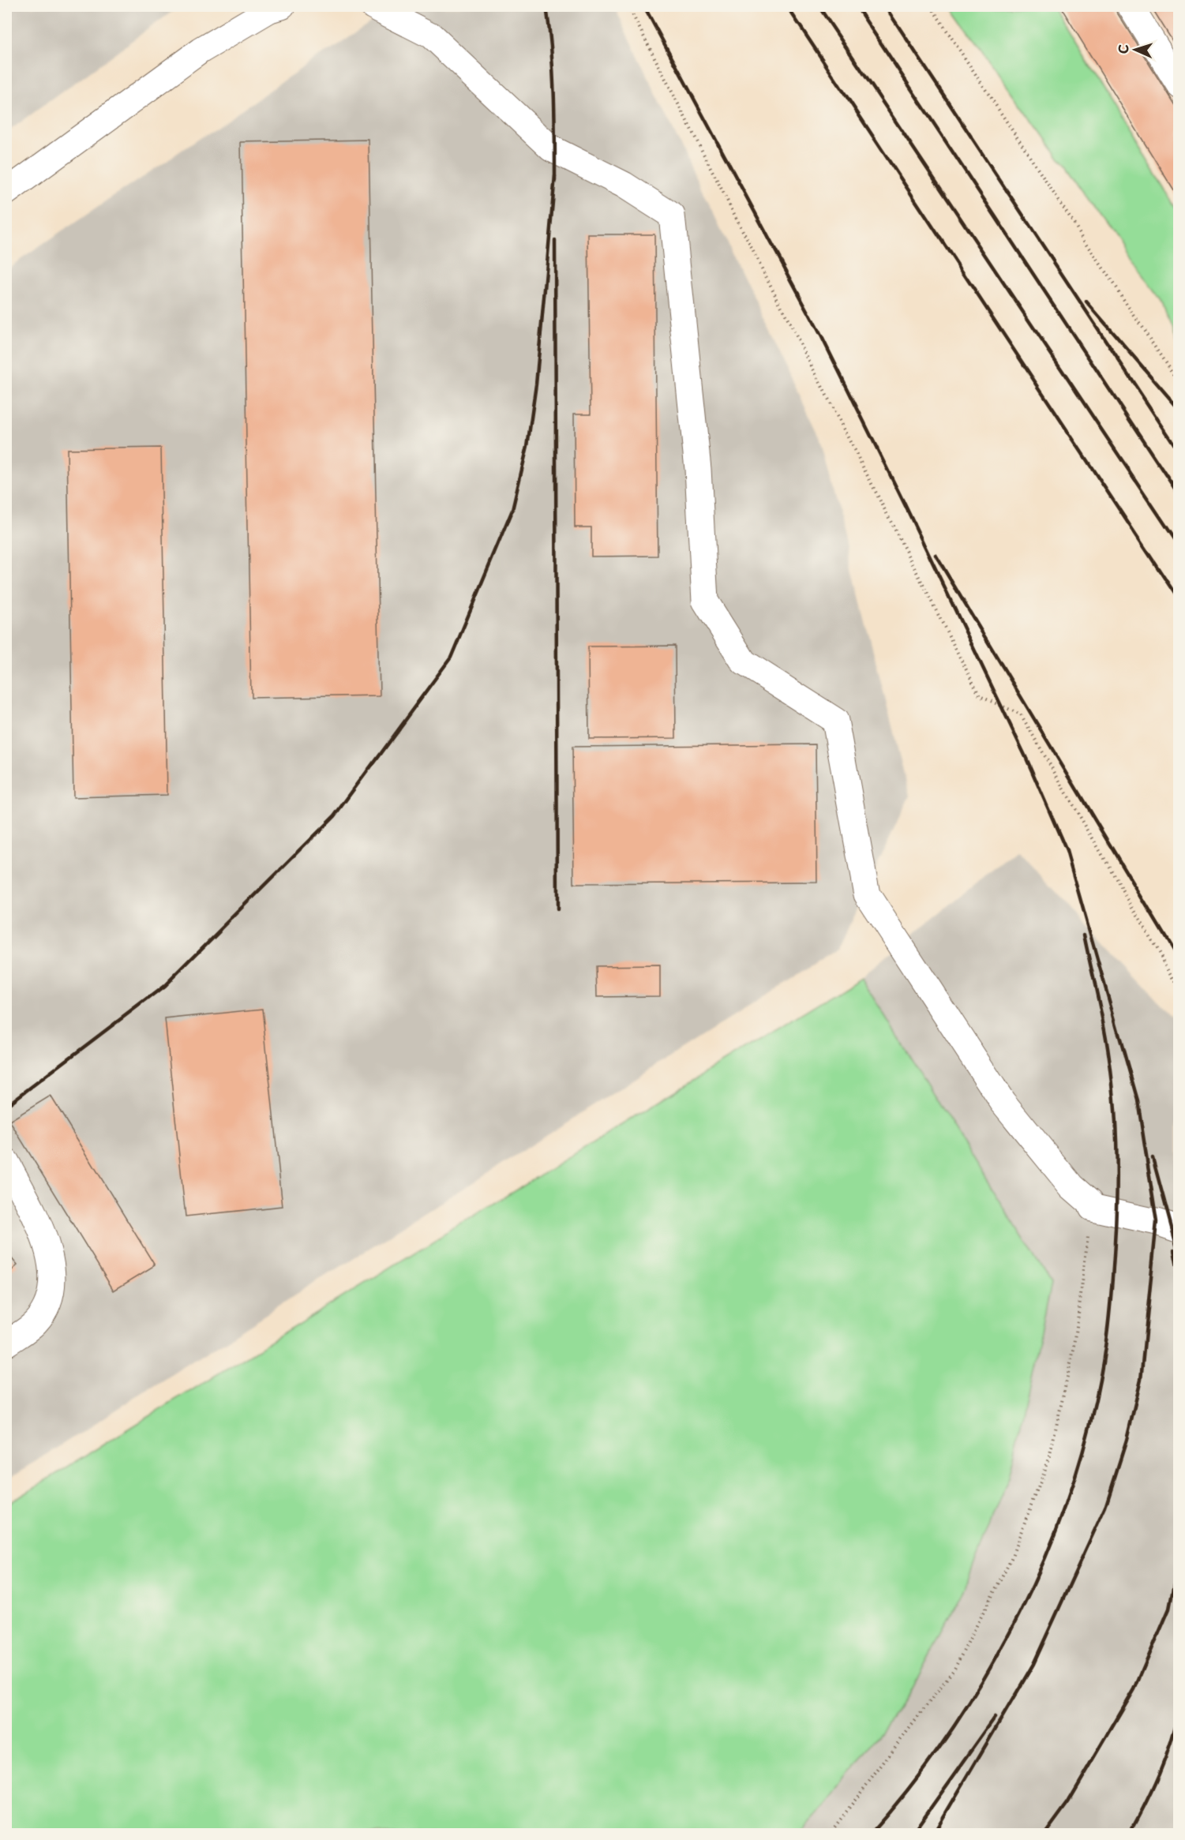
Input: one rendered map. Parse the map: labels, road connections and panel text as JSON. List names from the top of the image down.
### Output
{
  "north": "left"
}
